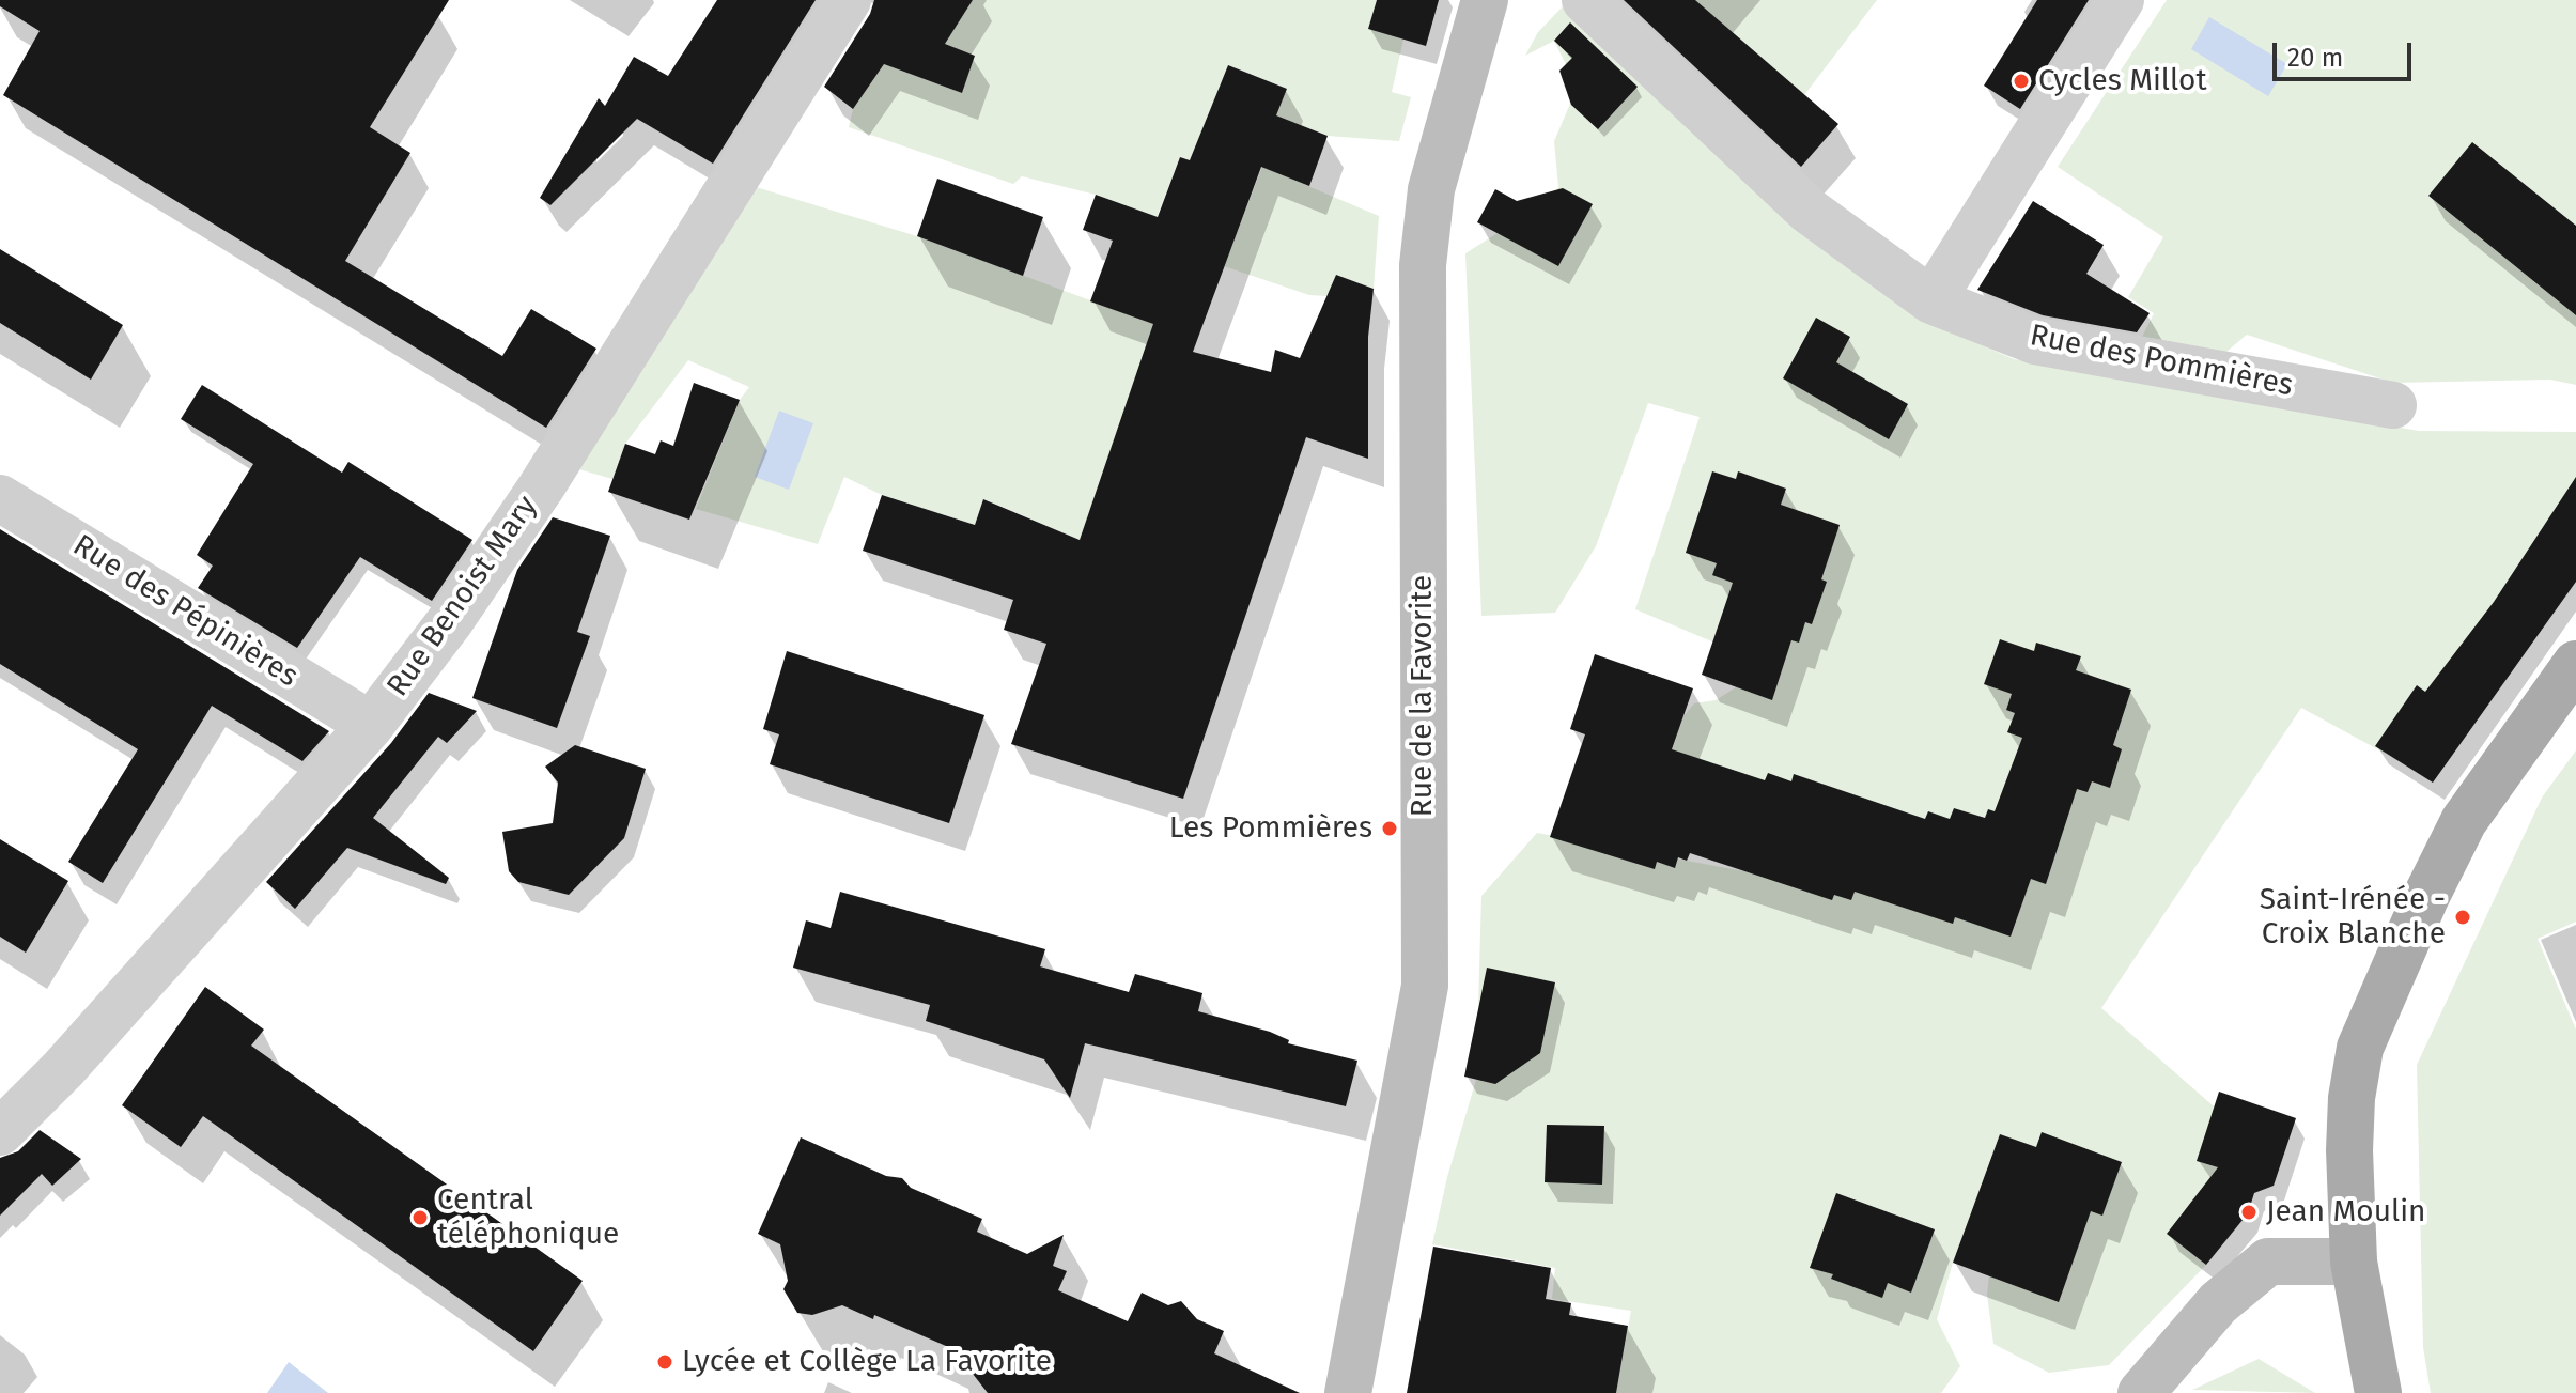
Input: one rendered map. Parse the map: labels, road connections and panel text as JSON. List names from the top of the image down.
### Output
{
  "streets": {
    "street": [
      "Rue des Pommières",
      "Rue Benoist Mary",
      "Rue des Pépinières",
      "Rue de la Favorite"
    ]
  },
  "crossings": [
    ["Rue Benoist Mary", "Rue des Pépinières"]
  ],
  "places": [
    "Cycles Millot",
    "Les Pommières",
    "Saint-Irénée - Croix Blanche",
    "Jean Moulin",
    "Central téléphonique",
    "Lycée et Collège La Favorite"
  ],
  "scale_bar": "20 m"
}
